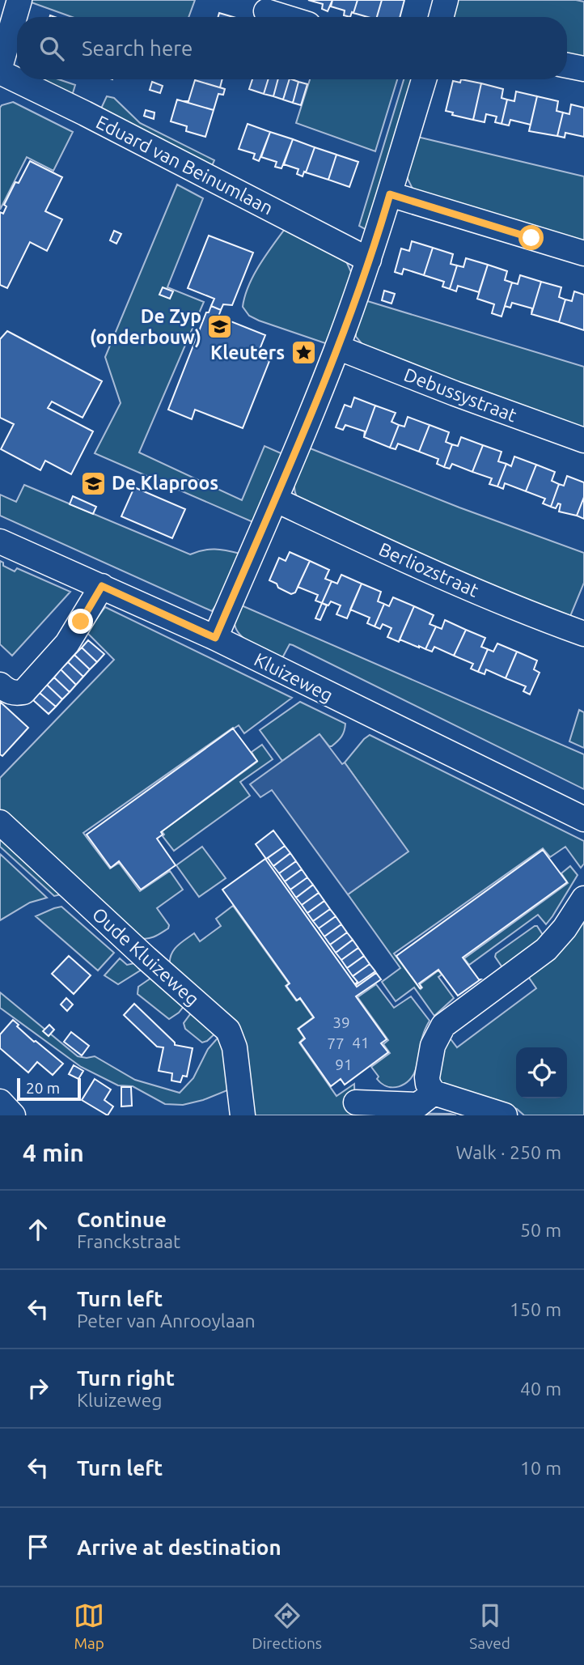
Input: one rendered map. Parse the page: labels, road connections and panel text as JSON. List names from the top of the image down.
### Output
{
  "streets": {
    "street": [
      "Eduard van Beinumlaan",
      "Debussystraat",
      "Berliozstraat",
      "Kluizeweg",
      "Oude Kluizeweg"
    ]
  },
  "places": {
    "school or university": ["De Zyp (onderbouw)", "De Klaproos"],
    "place": ["Kleuters"]
  },
  "house_numbers": [
    "39",
    "41",
    "77",
    "91"
  ],
  "scale_bar": "20 m",
  "page": {
    "search": "Search here",
    "scale": "20 m",
    "heading": ["4 min", "Walk · 250 m"],
    "list": [
      ["Continue", "Franckstraat", "50 m"],
      ["Turn left", "Peter van Anrooylaan", "150 m"],
      ["Turn right", "Kluizeweg", "40 m"],
      ["Turn left", "10 m"],
      "Arrive at destination"
    ],
    "nav": ["Map", "Directions", "Saved"]
  }
}
